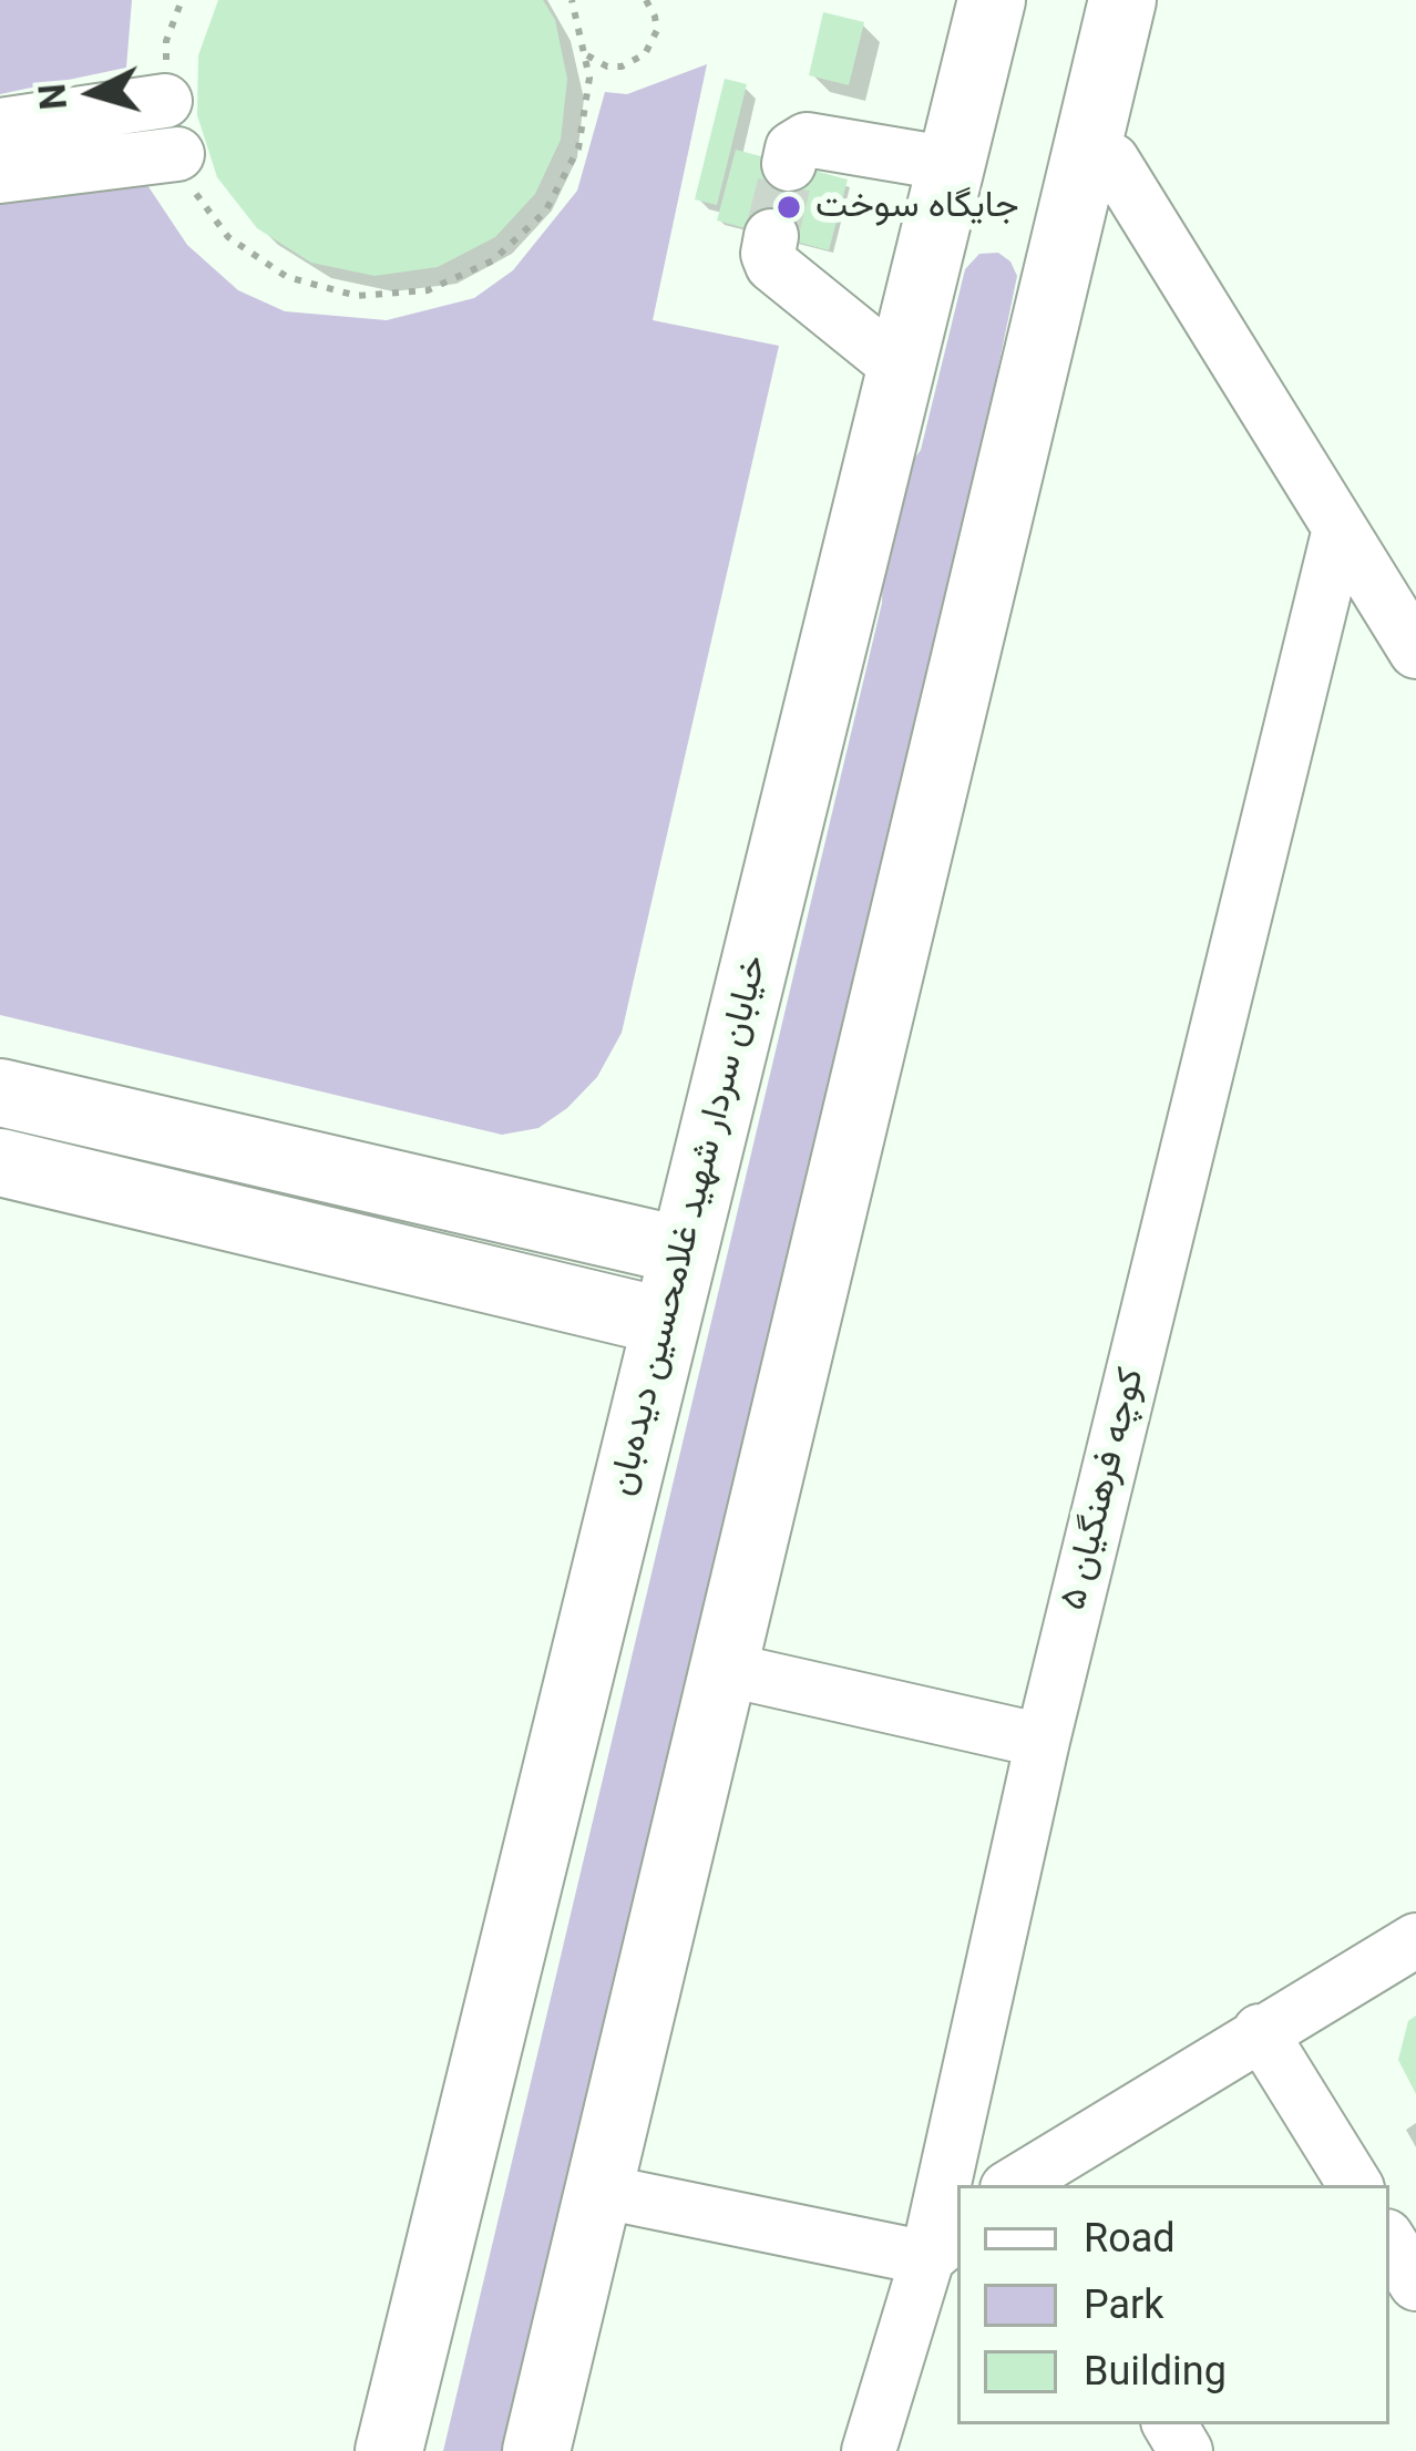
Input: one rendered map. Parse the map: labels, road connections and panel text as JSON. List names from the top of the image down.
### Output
{
  "streets": {
    "main road": ["خیابان سردار شهید غلامحسین دیده‌بان"],
    "street": ["کوچه فرهنگیان ۵"]
  },
  "places": ["جایگاه سوخت"],
  "legend": ["Road", "Park", "Building"],
  "north": "left"
}
